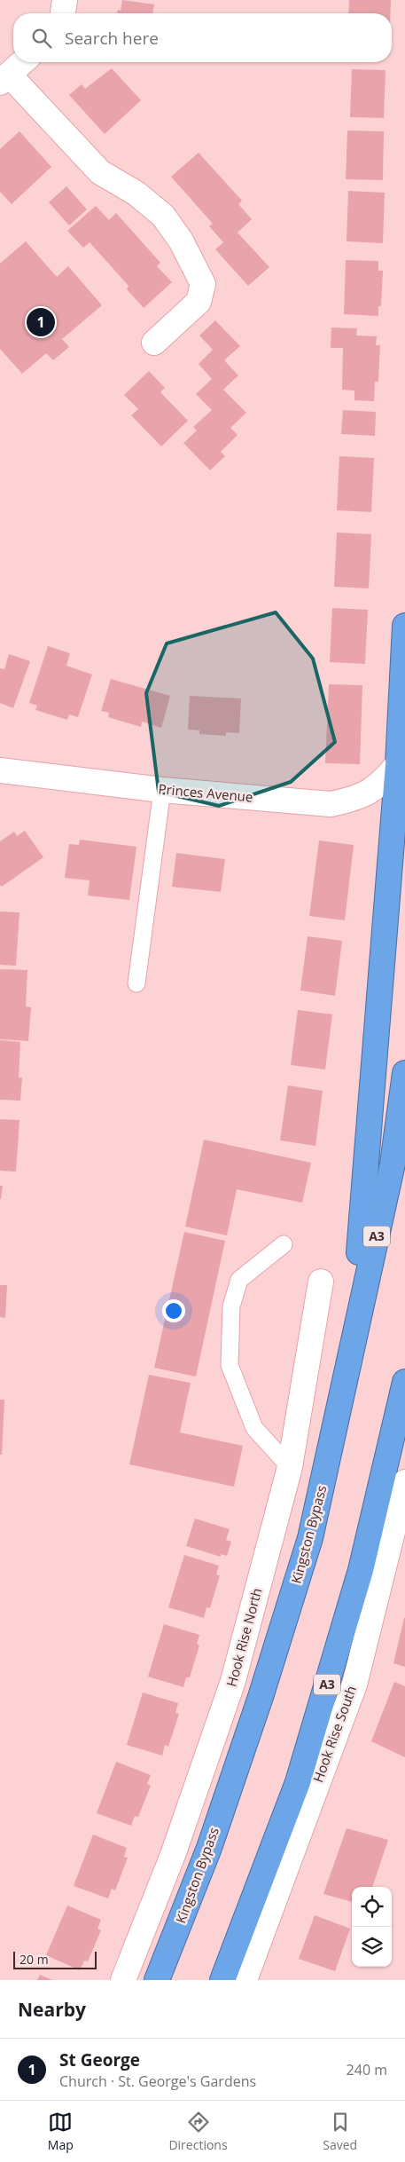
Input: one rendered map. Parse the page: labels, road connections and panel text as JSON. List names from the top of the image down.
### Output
{
  "streets": {
    "highway": ["A3", "Kingston Bypass"],
    "street": ["Princes Avenue", "Hook Rise North", "Hook Rise South"]
  },
  "scale_bar": "20 m",
  "page": {
    "search": "Search here",
    "pins": "1",
    "scale": "20 m",
    "heading": "Nearby",
    "list": [
      {
        "mark": "1",
        "name": "St George",
        "note": "Church · St. George's Gardens",
        "value": "240 m"
      }
    ],
    "nav": ["Map", "Directions", "Saved"]
  }
}
